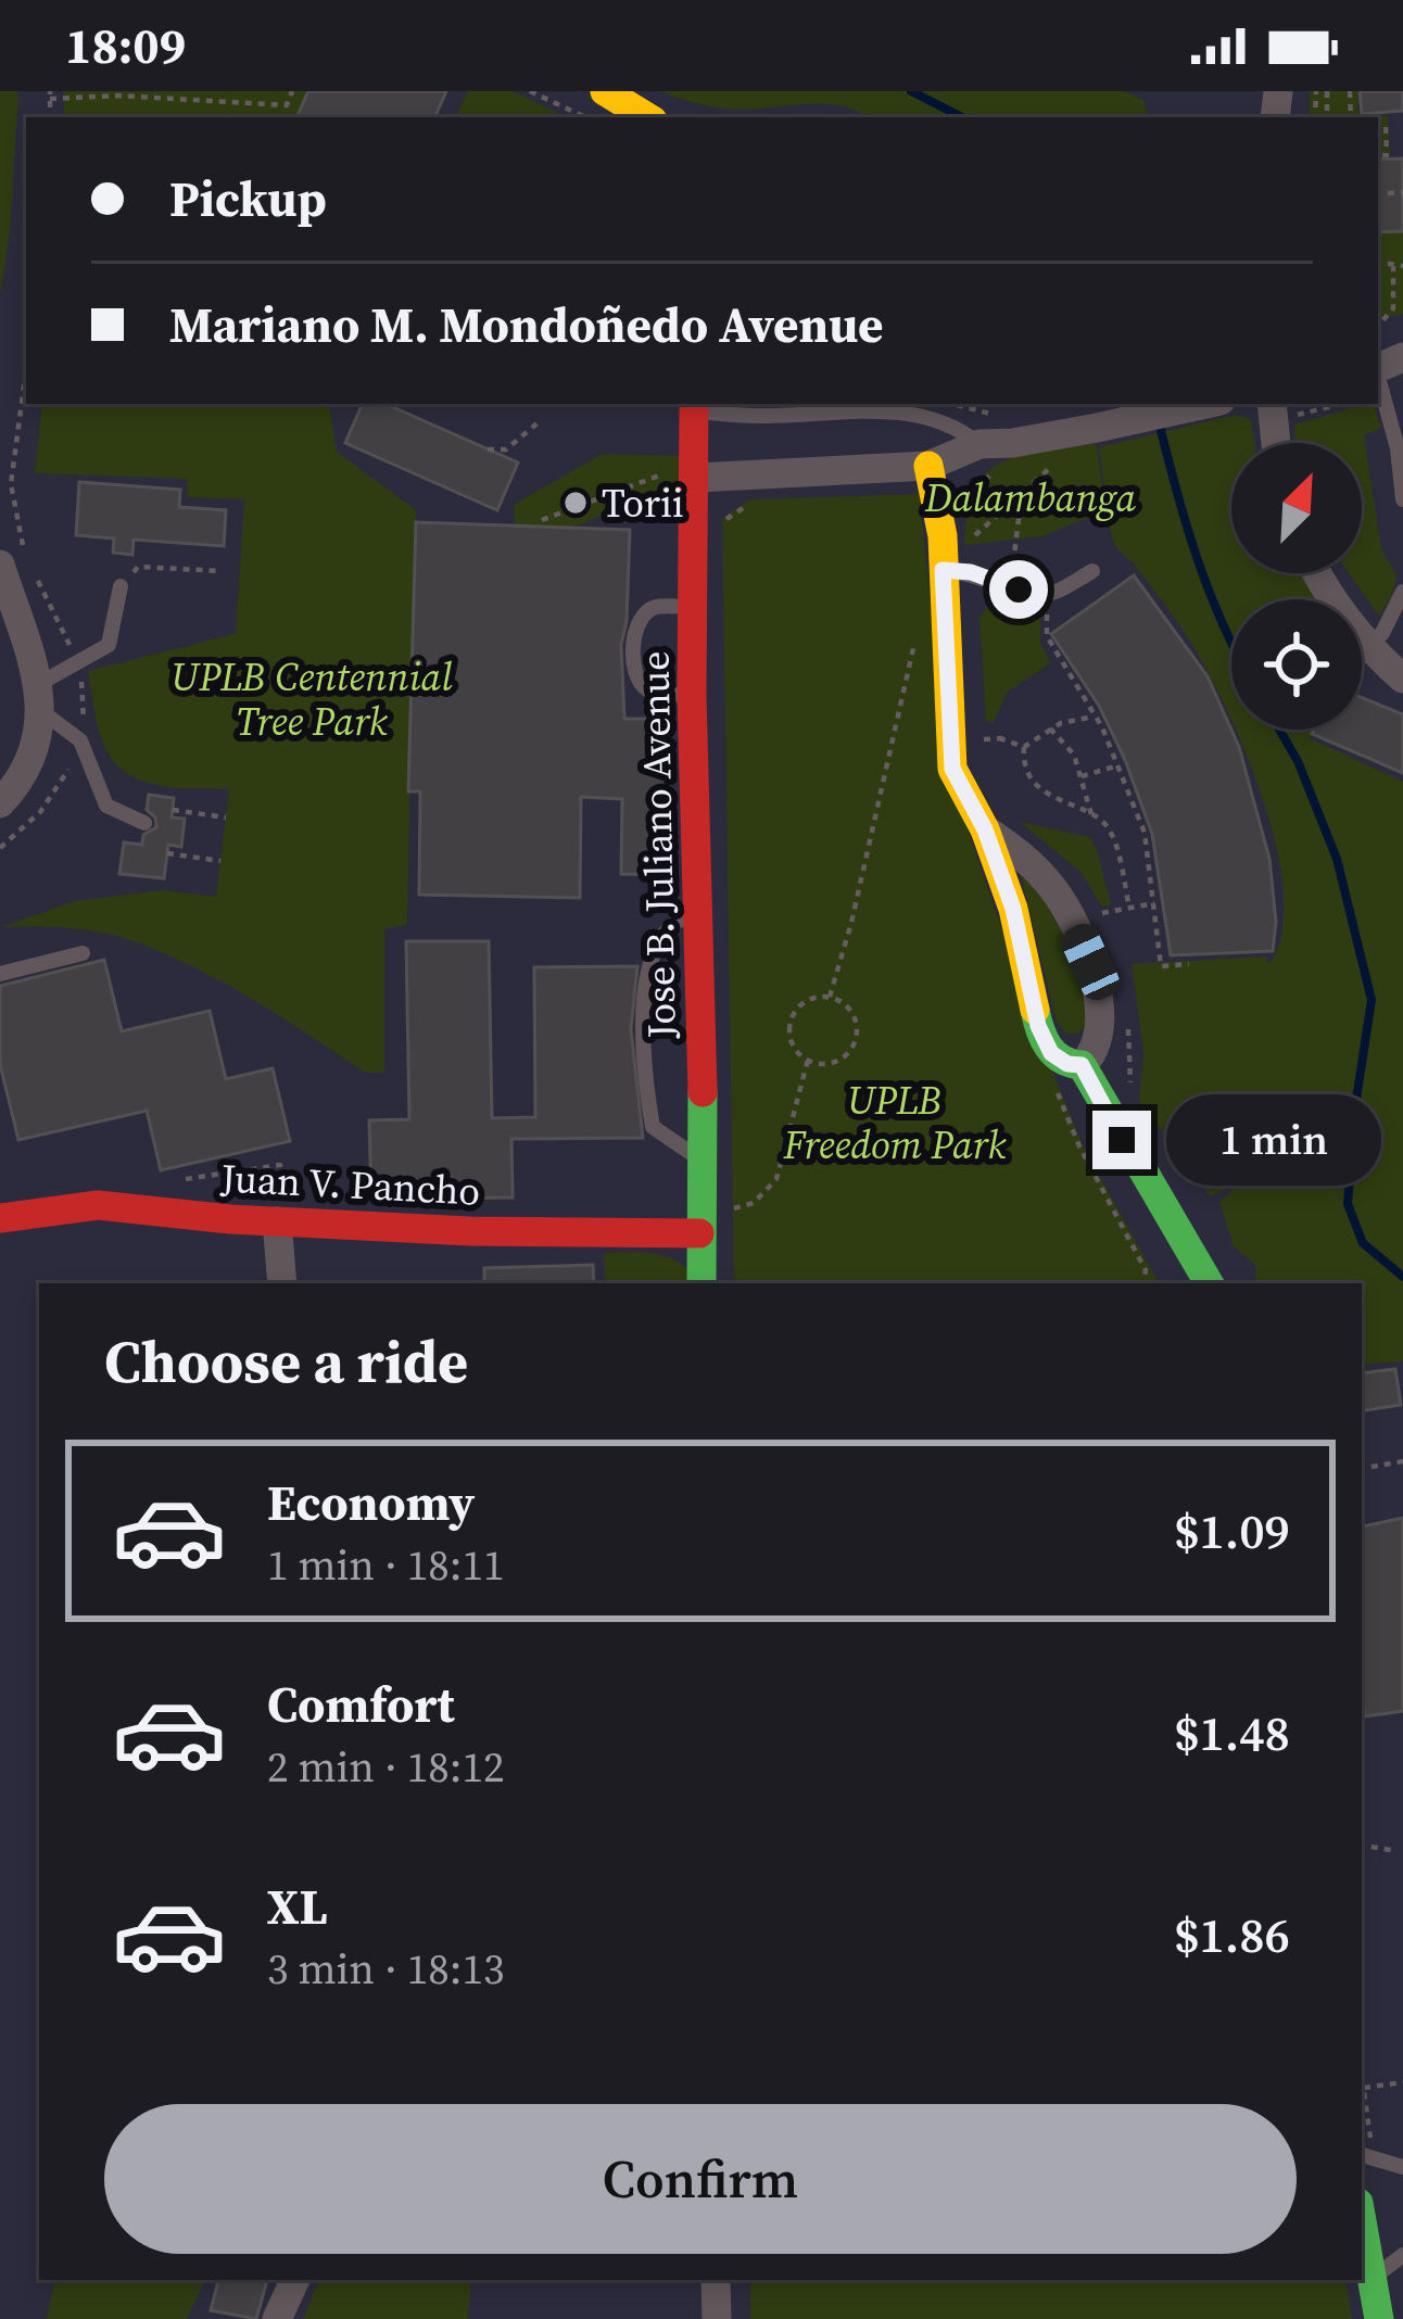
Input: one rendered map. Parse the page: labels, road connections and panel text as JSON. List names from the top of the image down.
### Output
{
  "streets": {
    "street": ["Jose B. Juliano Avenue", "Juan V. Pancho"]
  },
  "crossings": [
    ["Jose B. Juliano Avenue", "Juan V. Pancho"]
  ],
  "parks": ["Dalambanga", "UPLB Centennial Tree Park", "UPLB Freedom Park"],
  "places": ["Torii"],
  "north": "top right",
  "page": {
    "status": "18:09",
    "banner": ["Pickup", "Mariano M. Mondoñedo Avenue"],
    "bubble": "1 min",
    "heading": "Choose a ride",
    "list": [
      {
        "name": "Economy",
        "note": "1 min · 18:11",
        "value": "$1.09"
      },
      {
        "name": "Comfort",
        "note": "2 min · 18:12",
        "value": "$1.48"
      },
      {
        "name": "XL",
        "note": "3 min · 18:13",
        "value": "$1.86"
      }
    ],
    "buttons": "Confirm"
  }
}
